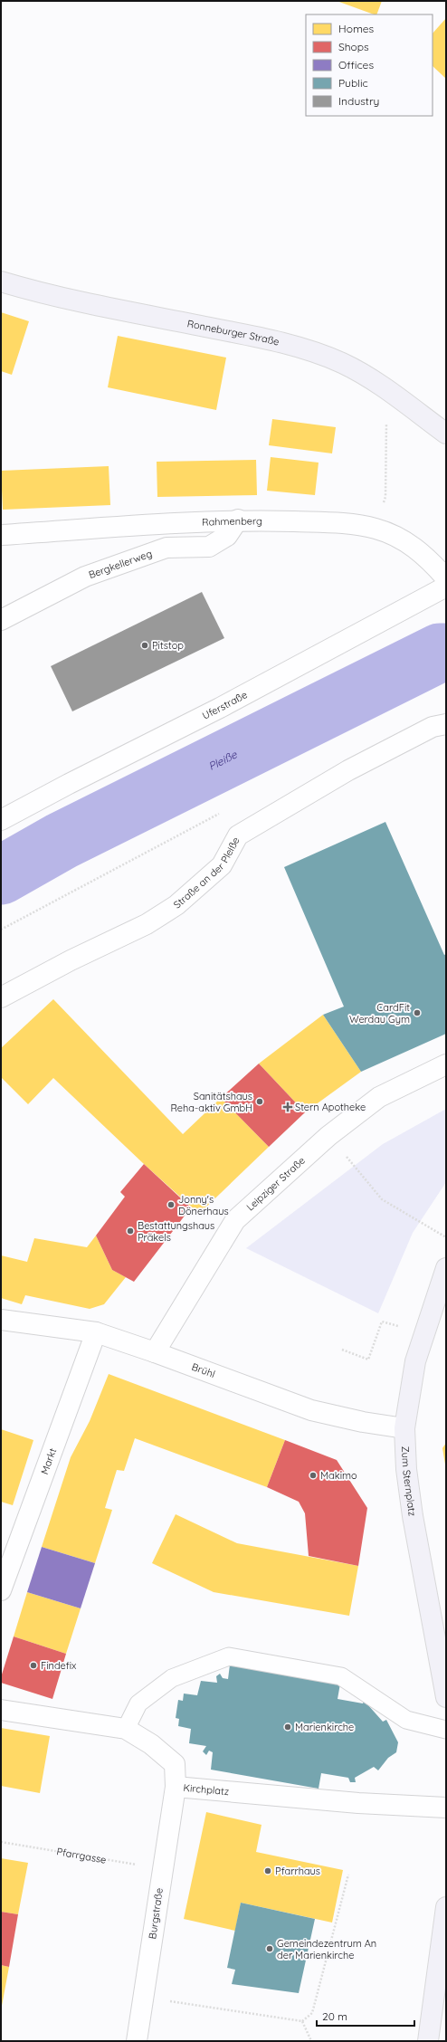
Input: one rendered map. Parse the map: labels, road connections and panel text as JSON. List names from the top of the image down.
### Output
{
  "streets": {
    "main road": ["Ronneburger Straße", "Zum Sternplatz"],
    "street": [
      "Rahmenberg",
      "Bergkellerweg",
      "Uferstraße",
      "Straße an der Pleiße",
      "Leipziger Straße",
      "Brühl",
      "Markt",
      "Kirchplatz",
      "Burgstraße"
    ],
    "path": ["Pfarrgasse"]
  },
  "crossings": [
    ["Rahmenberg", "Bergkellerweg"],
    ["Leipziger Straße", "Brühl"],
    ["Brühl", "Markt"],
    ["Brühl", "Zum Sternplatz"],
    ["Kirchplatz", "Burgstraße"],
    ["Pfarrgasse", "Burgstraße"]
  ],
  "water": ["Pleiße"],
  "places": {
    "other": [
      "Pitstop",
      "CardFit Werdau Gym",
      "Sanitätshaus Reha-aktiv GmbH",
      "Jonny's Dönerhaus",
      "Bestattungshaus Präkels",
      "Makimo",
      "Findefix",
      "Marienkirche",
      "Pfarrhaus",
      "Gemeindezentrum An der Marienkirche"
    ],
    "health": ["Stern Apotheke"]
  },
  "legend": [
    "Homes",
    "Shops",
    "Offices",
    "Public",
    "Industry"
  ],
  "scale_bar": "20 m"
}
